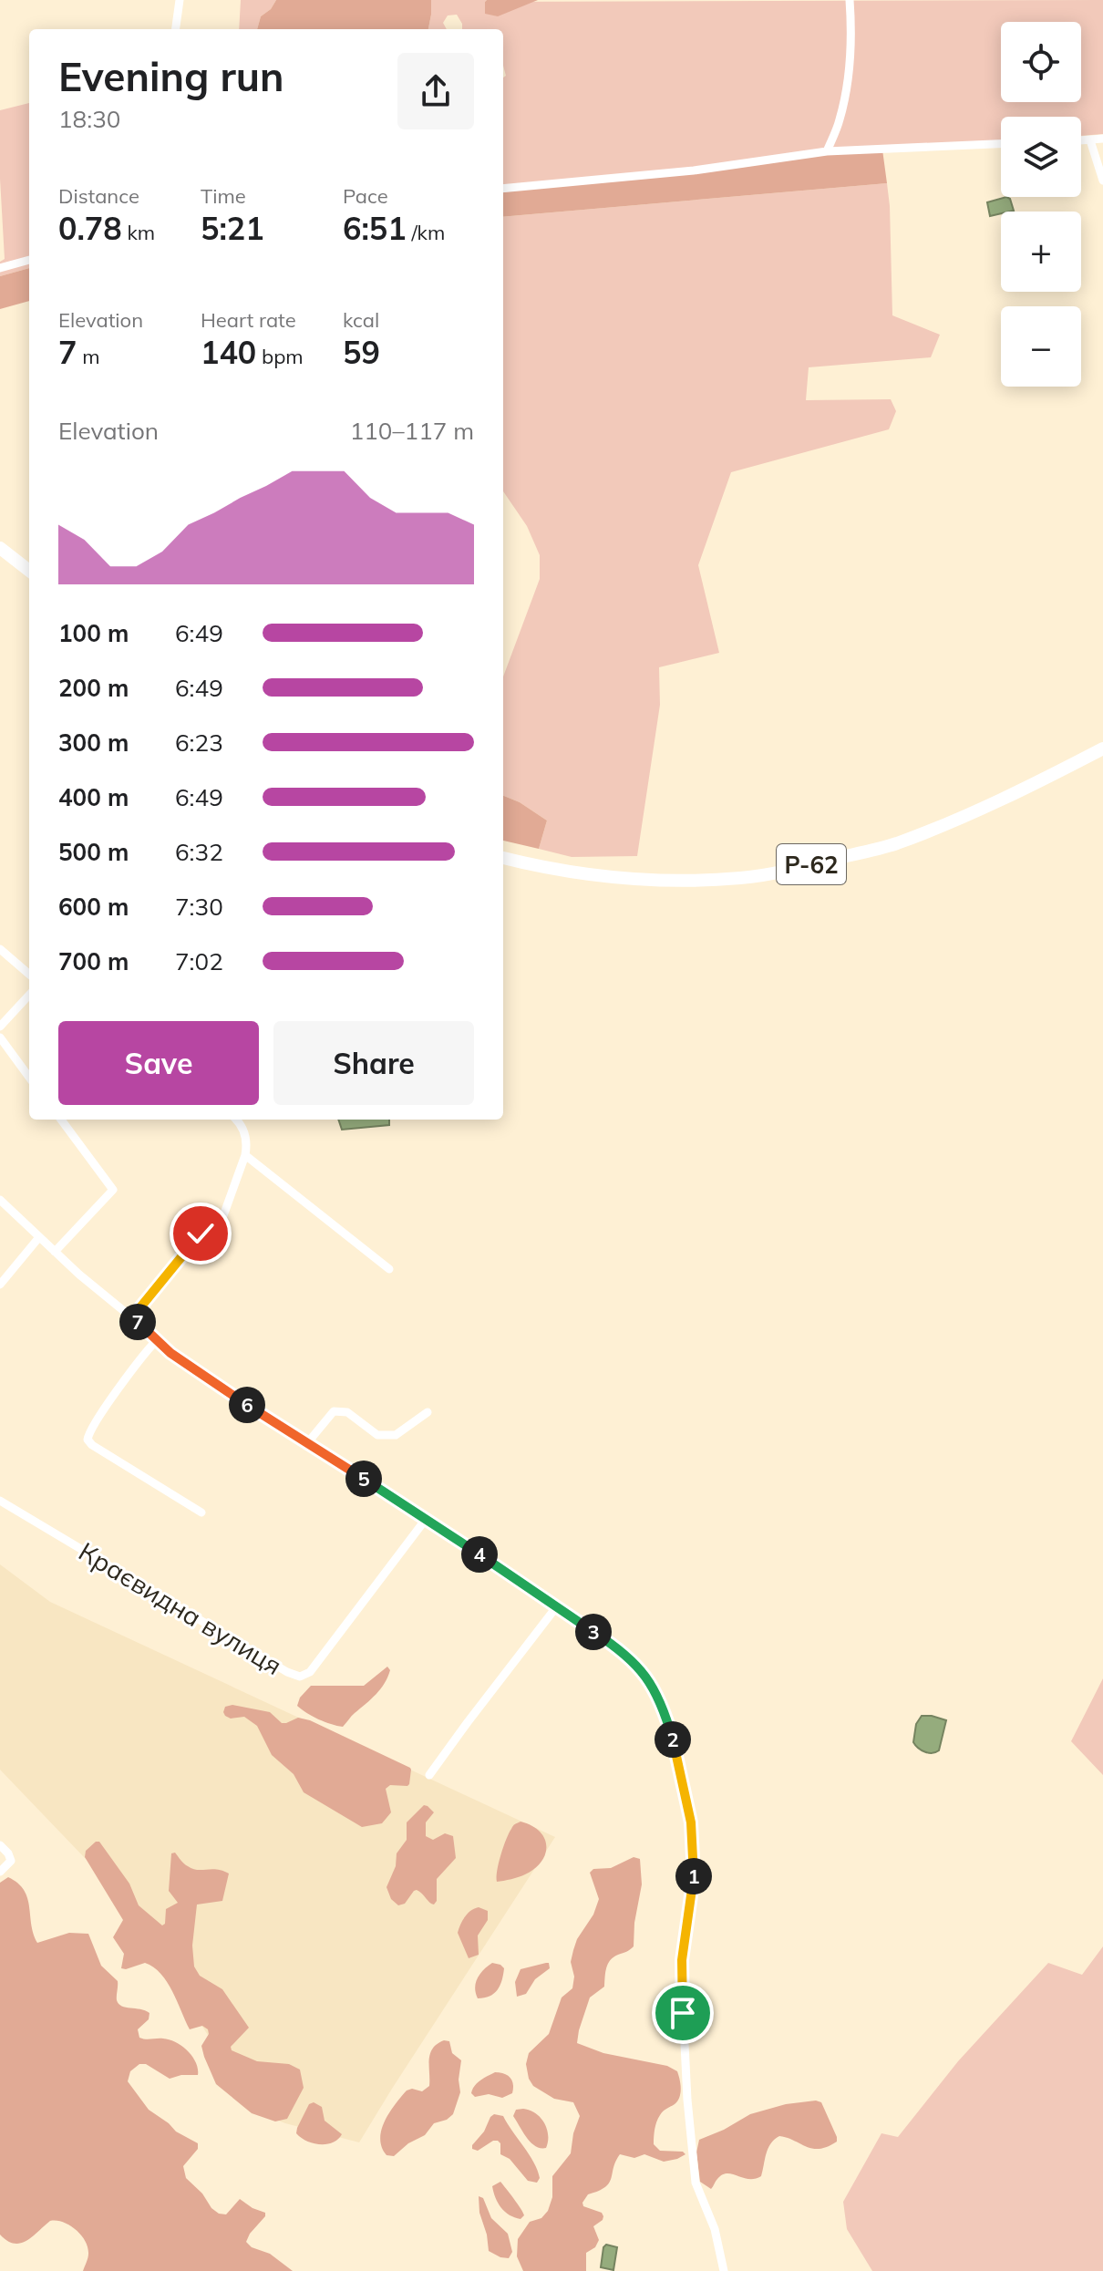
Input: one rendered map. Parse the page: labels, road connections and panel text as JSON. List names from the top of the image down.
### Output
{
  "streets": {
    "main road": ["Р-62"],
    "street": ["Краєвидна вулиця"]
  },
  "page": {
    "map_buttons": ["+", "−"],
    "heading": ["Evening run", "18:30"],
    "stats": [
      ["Distance", "0.78 km"],
      ["Time", "5:21"],
      ["Pace", "6:51 /km"],
      ["Elevation", "7 m"],
      ["Heart rate", "140 bpm"],
      ["kcal", "59"]
    ],
    "chart": ["Elevation", "110–117 m"],
    "list": [
      {
        "name": "100 m",
        "note": "6:49"
      },
      {
        "name": "200 m",
        "note": "6:49"
      },
      {
        "name": "300 m",
        "note": "6:23"
      },
      {
        "name": "400 m",
        "note": "6:49"
      },
      {
        "name": "500 m",
        "note": "6:32"
      },
      {
        "name": "600 m",
        "note": "7:30"
      },
      {
        "name": "700 m",
        "note": "7:02"
      }
    ],
    "buttons": ["Save", "Share"],
    "pins": [
      "7",
      "6",
      "5",
      "4",
      "3",
      "2",
      "1"
    ]
  }
}
